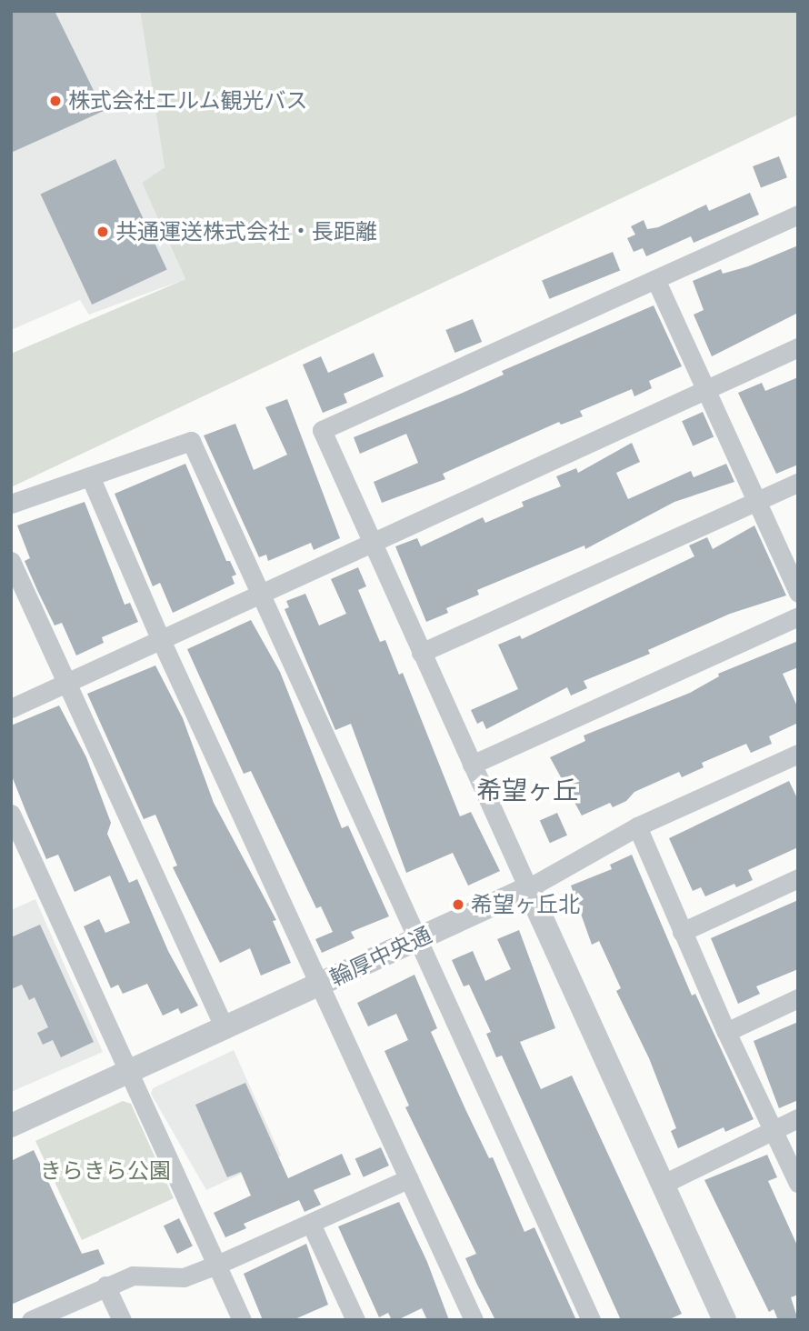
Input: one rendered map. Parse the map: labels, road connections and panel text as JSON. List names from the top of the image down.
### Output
{
  "streets": {
    "street": ["輪厚中央通"]
  },
  "districts": ["希望ヶ丘"],
  "parks": ["きらきら公園"],
  "places": ["株式会社エルム観光バス", "共通運送株式会社・長距離", "希望ヶ丘北"]
}
